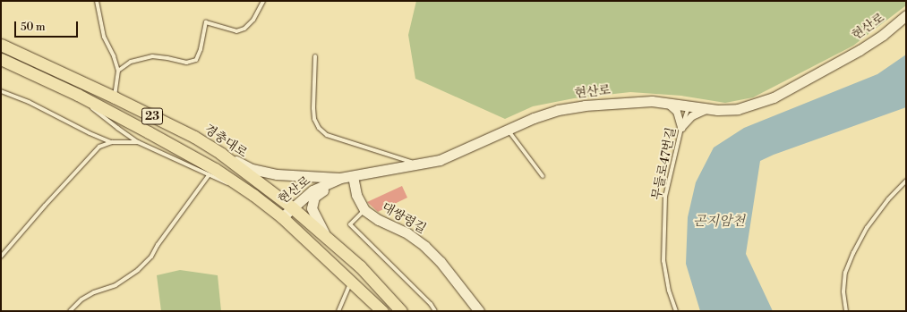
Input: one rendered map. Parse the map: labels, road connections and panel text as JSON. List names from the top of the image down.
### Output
{
  "streets": {
    "main road": ["23", "경충대로"],
    "street": ["현산로", "대쌍령길"],
    "lane": ["무들로47번길"]
  },
  "crossings": [
    ["현산로", "23"],
    ["현산로", "경충대로"],
    ["현산로", "무들로47번길"],
    ["현산로", "대쌍령길"]
  ],
  "water": ["곤지암천"],
  "scale_bar": "50 m"
}
